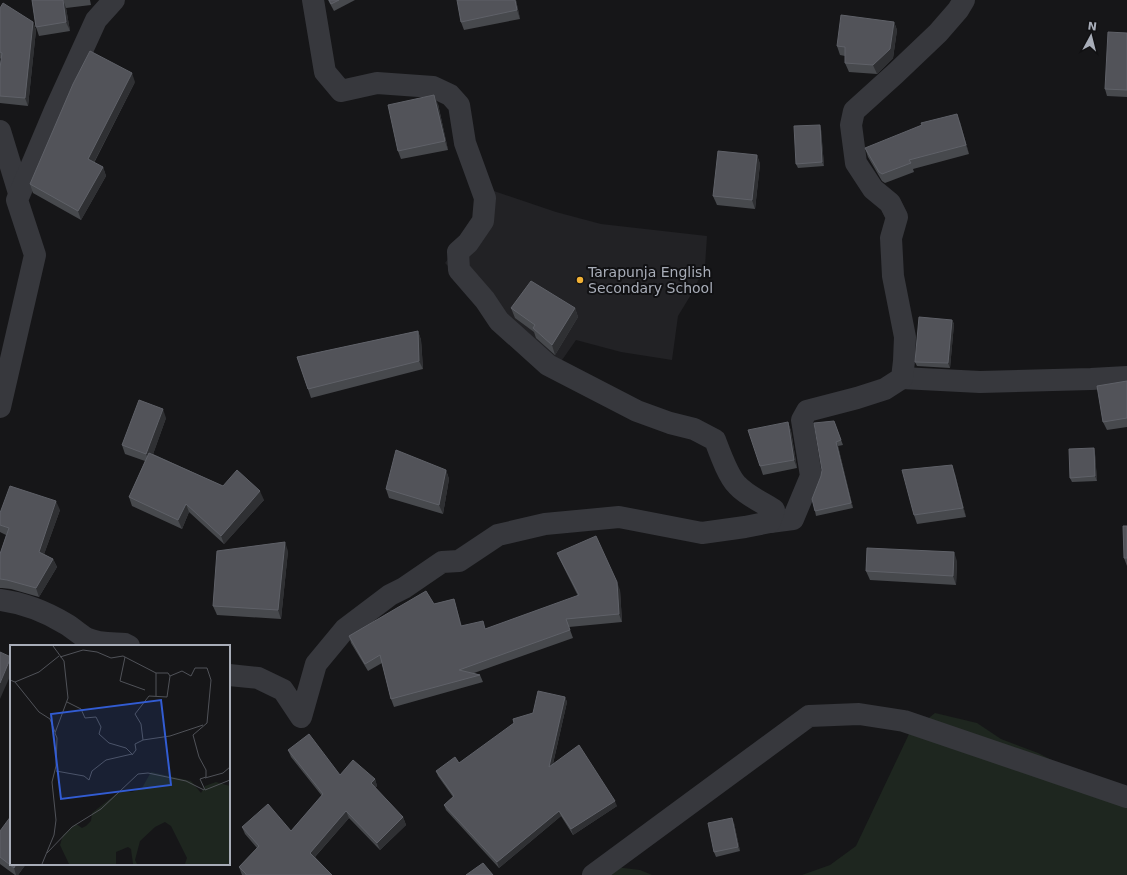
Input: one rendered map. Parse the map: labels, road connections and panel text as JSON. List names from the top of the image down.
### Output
{
  "places": ["Tarapunja English Secondary School"],
  "north": "top"
}
